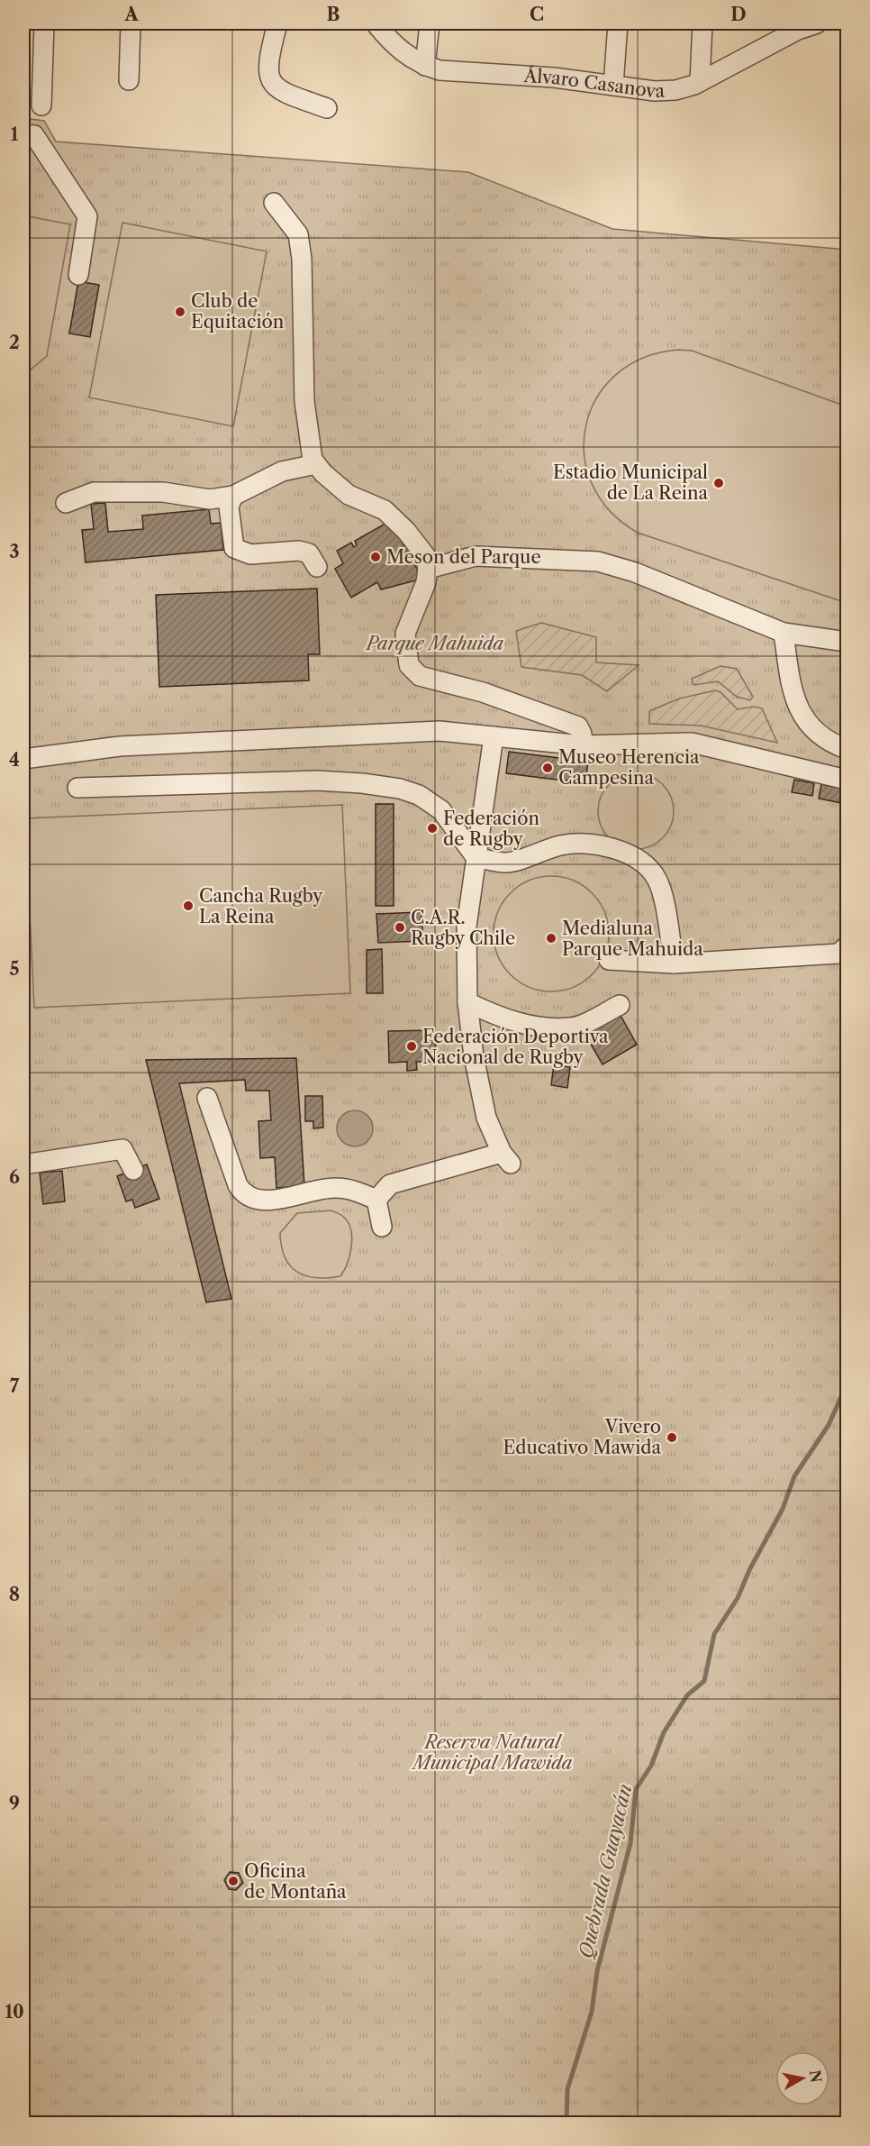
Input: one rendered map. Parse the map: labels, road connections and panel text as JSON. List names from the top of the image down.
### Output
{
  "streets": {
    "street": ["Álvaro Casanova"]
  },
  "water": ["Quebrada Guayacán"],
  "parks": ["Parque Mahuida", "Reserva Natural Municipal Mawida"],
  "places": [
    "Club de Equitación",
    "Estadio Municipal de La Reina",
    "Meson del Parque",
    "Museo Herencia Campesina",
    "Federación de Rugby",
    "Cancha Rugby La Reina",
    "C.A.R. Rugby Chile",
    "Medialuna Parque Mahuida",
    "Federación Deportiva Nacional de Rugby",
    "Vivero Educativo Mawida",
    "Oficina de Montaña"
  ],
  "north": "right",
  "grid": {
    "columns": [
      "A",
      "B",
      "C",
      "D"
    ],
    "rows": [
      "1",
      "2",
      "3",
      "4",
      "5",
      "6",
      "7",
      "8",
      "9",
      "10"
    ]
  }
}
